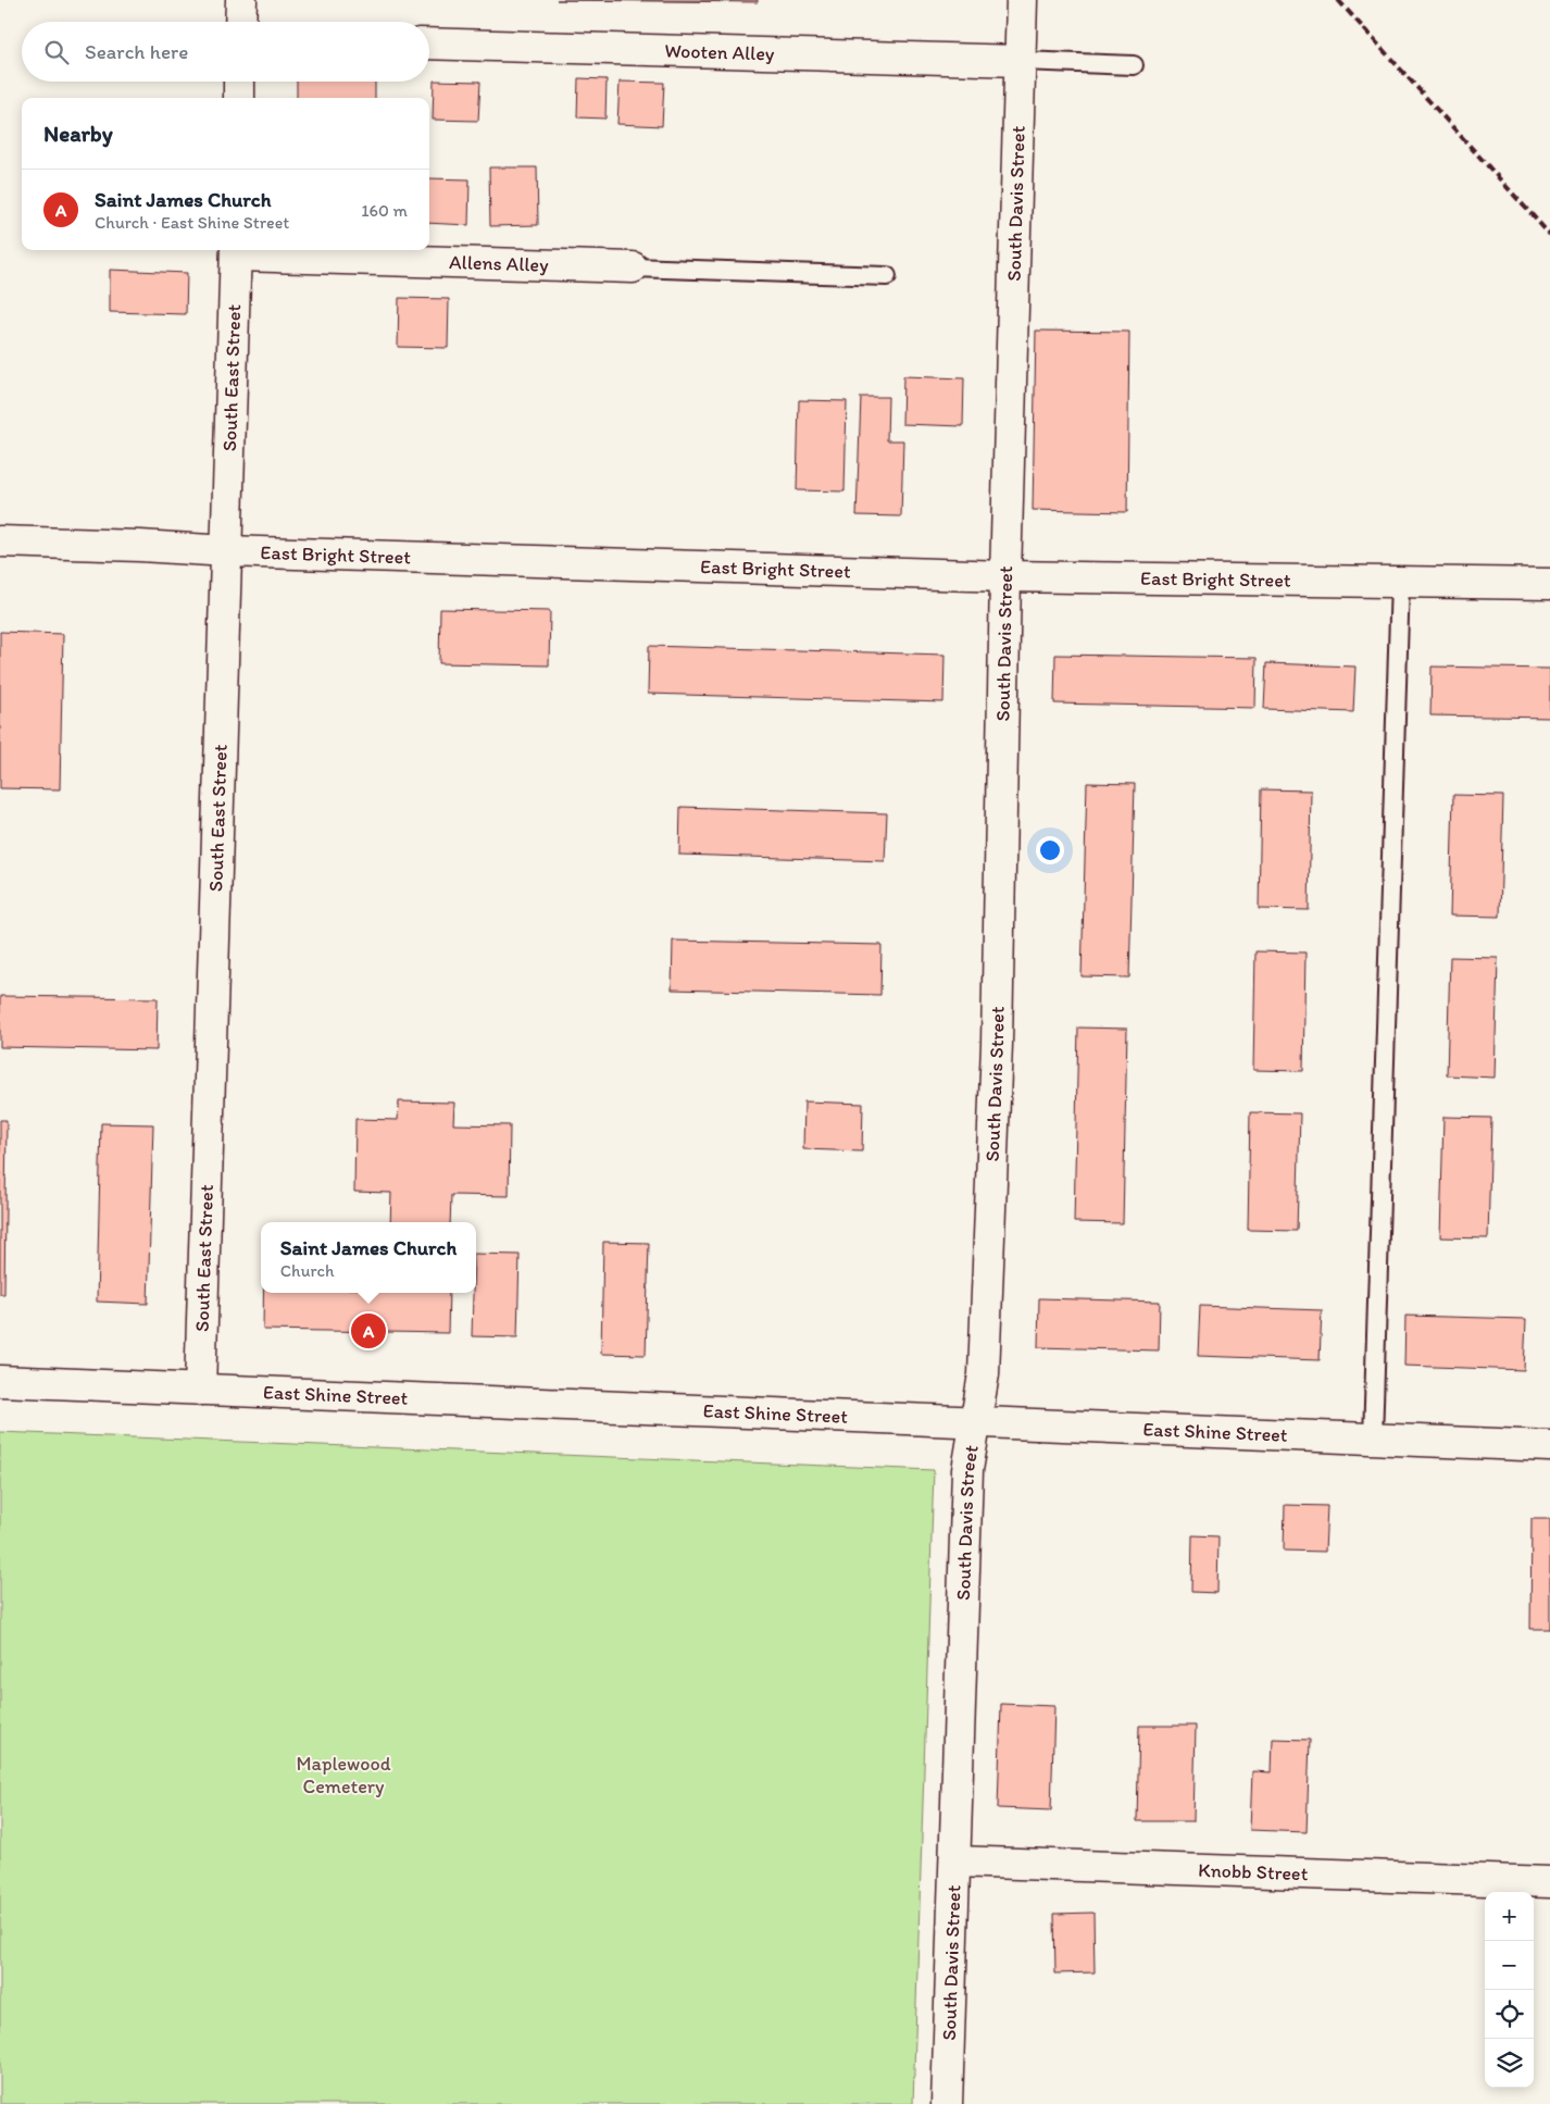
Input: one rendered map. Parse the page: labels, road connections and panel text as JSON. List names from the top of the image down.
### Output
{
  "streets": {
    "street": [
      "Wooten Alley",
      "South Davis Street",
      "Allens Alley",
      "South East Street",
      "East Bright Street",
      "East Shine Street",
      "Knobb Street"
    ]
  },
  "crossings": [
    ["Wooten Alley", "South Davis Street"],
    ["South Davis Street", "East Bright Street"],
    ["South Davis Street", "East Shine Street"],
    ["South Davis Street", "Knobb Street"],
    ["Allens Alley", "South East Street"],
    ["South East Street", "East Bright Street"],
    ["South East Street", "East Shine Street"]
  ],
  "parks": ["Maplewood Cemetery"],
  "page": {
    "search": "Search here",
    "heading": "Nearby",
    "list": [
      {
        "mark": "A",
        "name": "Saint James Church",
        "note": "Church · East Shine Street",
        "value": "160 m"
      }
    ],
    "popup": ["Saint James Church", "Church"],
    "pins": "A",
    "map_buttons": ["+", "−"]
  }
}
